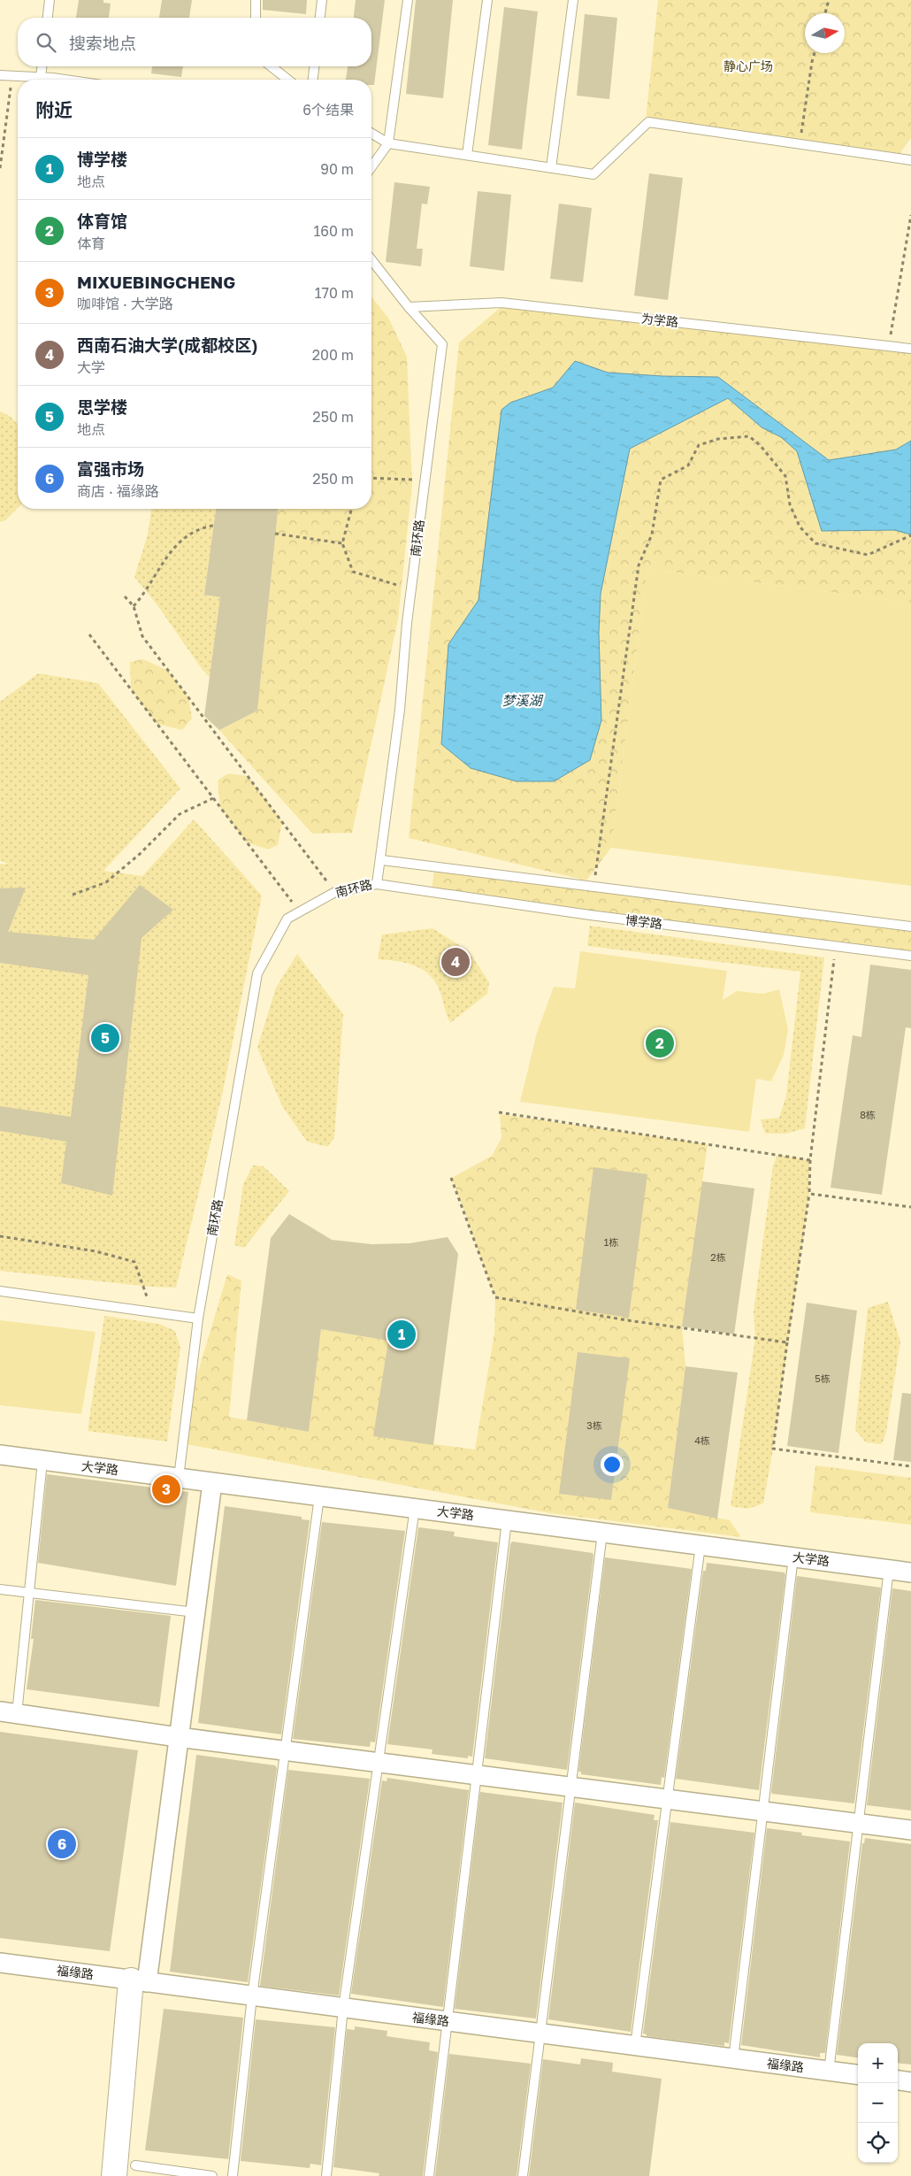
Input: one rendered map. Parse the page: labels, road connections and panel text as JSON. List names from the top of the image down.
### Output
{
  "streets": {
    "street": ["大学路", "福缘路"],
    "lane": ["为学路", "南环路", "博学路"]
  },
  "crossings": [
    ["为学路", "南环路"],
    ["南环路", "博学路"],
    ["南环路", "大学路"]
  ],
  "water": ["梦溪湖"],
  "parks": ["静心广场"],
  "house_numbers": [
    "8栋",
    "1栋",
    "2栋",
    "5栋",
    "3栋",
    "4栋"
  ],
  "north": "right",
  "page": {
    "search": "搜索地点",
    "heading": ["附近", "6个结果"],
    "list": [
      {
        "mark": "1",
        "name": "博学楼",
        "note": "地点",
        "value": "90 m"
      },
      {
        "mark": "2",
        "name": "体育馆",
        "note": "体育",
        "value": "160 m"
      },
      {
        "mark": "3",
        "name": "MIXUEBINGCHENG",
        "note": "咖啡馆 · 大学路",
        "value": "170 m"
      },
      {
        "mark": "4",
        "name": "西南石油大学(成都校区)",
        "note": "大学",
        "value": "200 m"
      },
      {
        "mark": "5",
        "name": "思学楼",
        "note": "地点",
        "value": "250 m"
      },
      {
        "mark": "6",
        "name": "富强市场",
        "note": "商店 · 福缘路",
        "value": "250 m"
      }
    ],
    "pins": [
      "4",
      "5",
      "2",
      "1",
      "3",
      "6"
    ],
    "map_buttons": ["+", "−"]
  }
}
